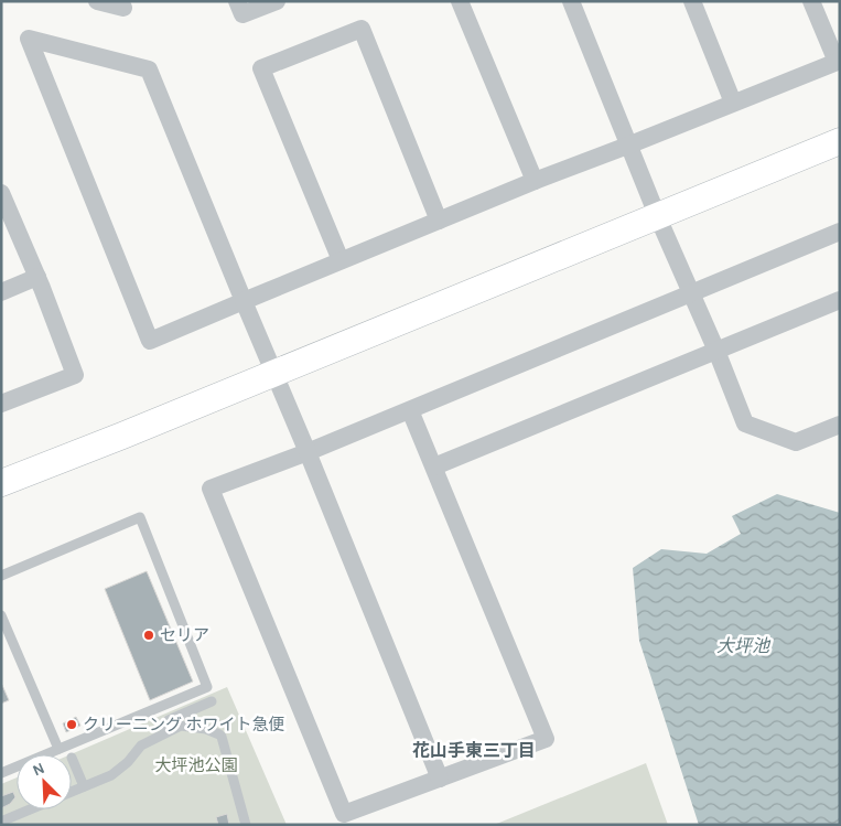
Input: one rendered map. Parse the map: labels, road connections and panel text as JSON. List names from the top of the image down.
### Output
{
  "districts": ["花山手東三丁目"],
  "water": ["大坪池"],
  "parks": ["大坪池公園"],
  "places": ["セリア", "クリーニング ホワイト急便"],
  "north": "top left"
}
